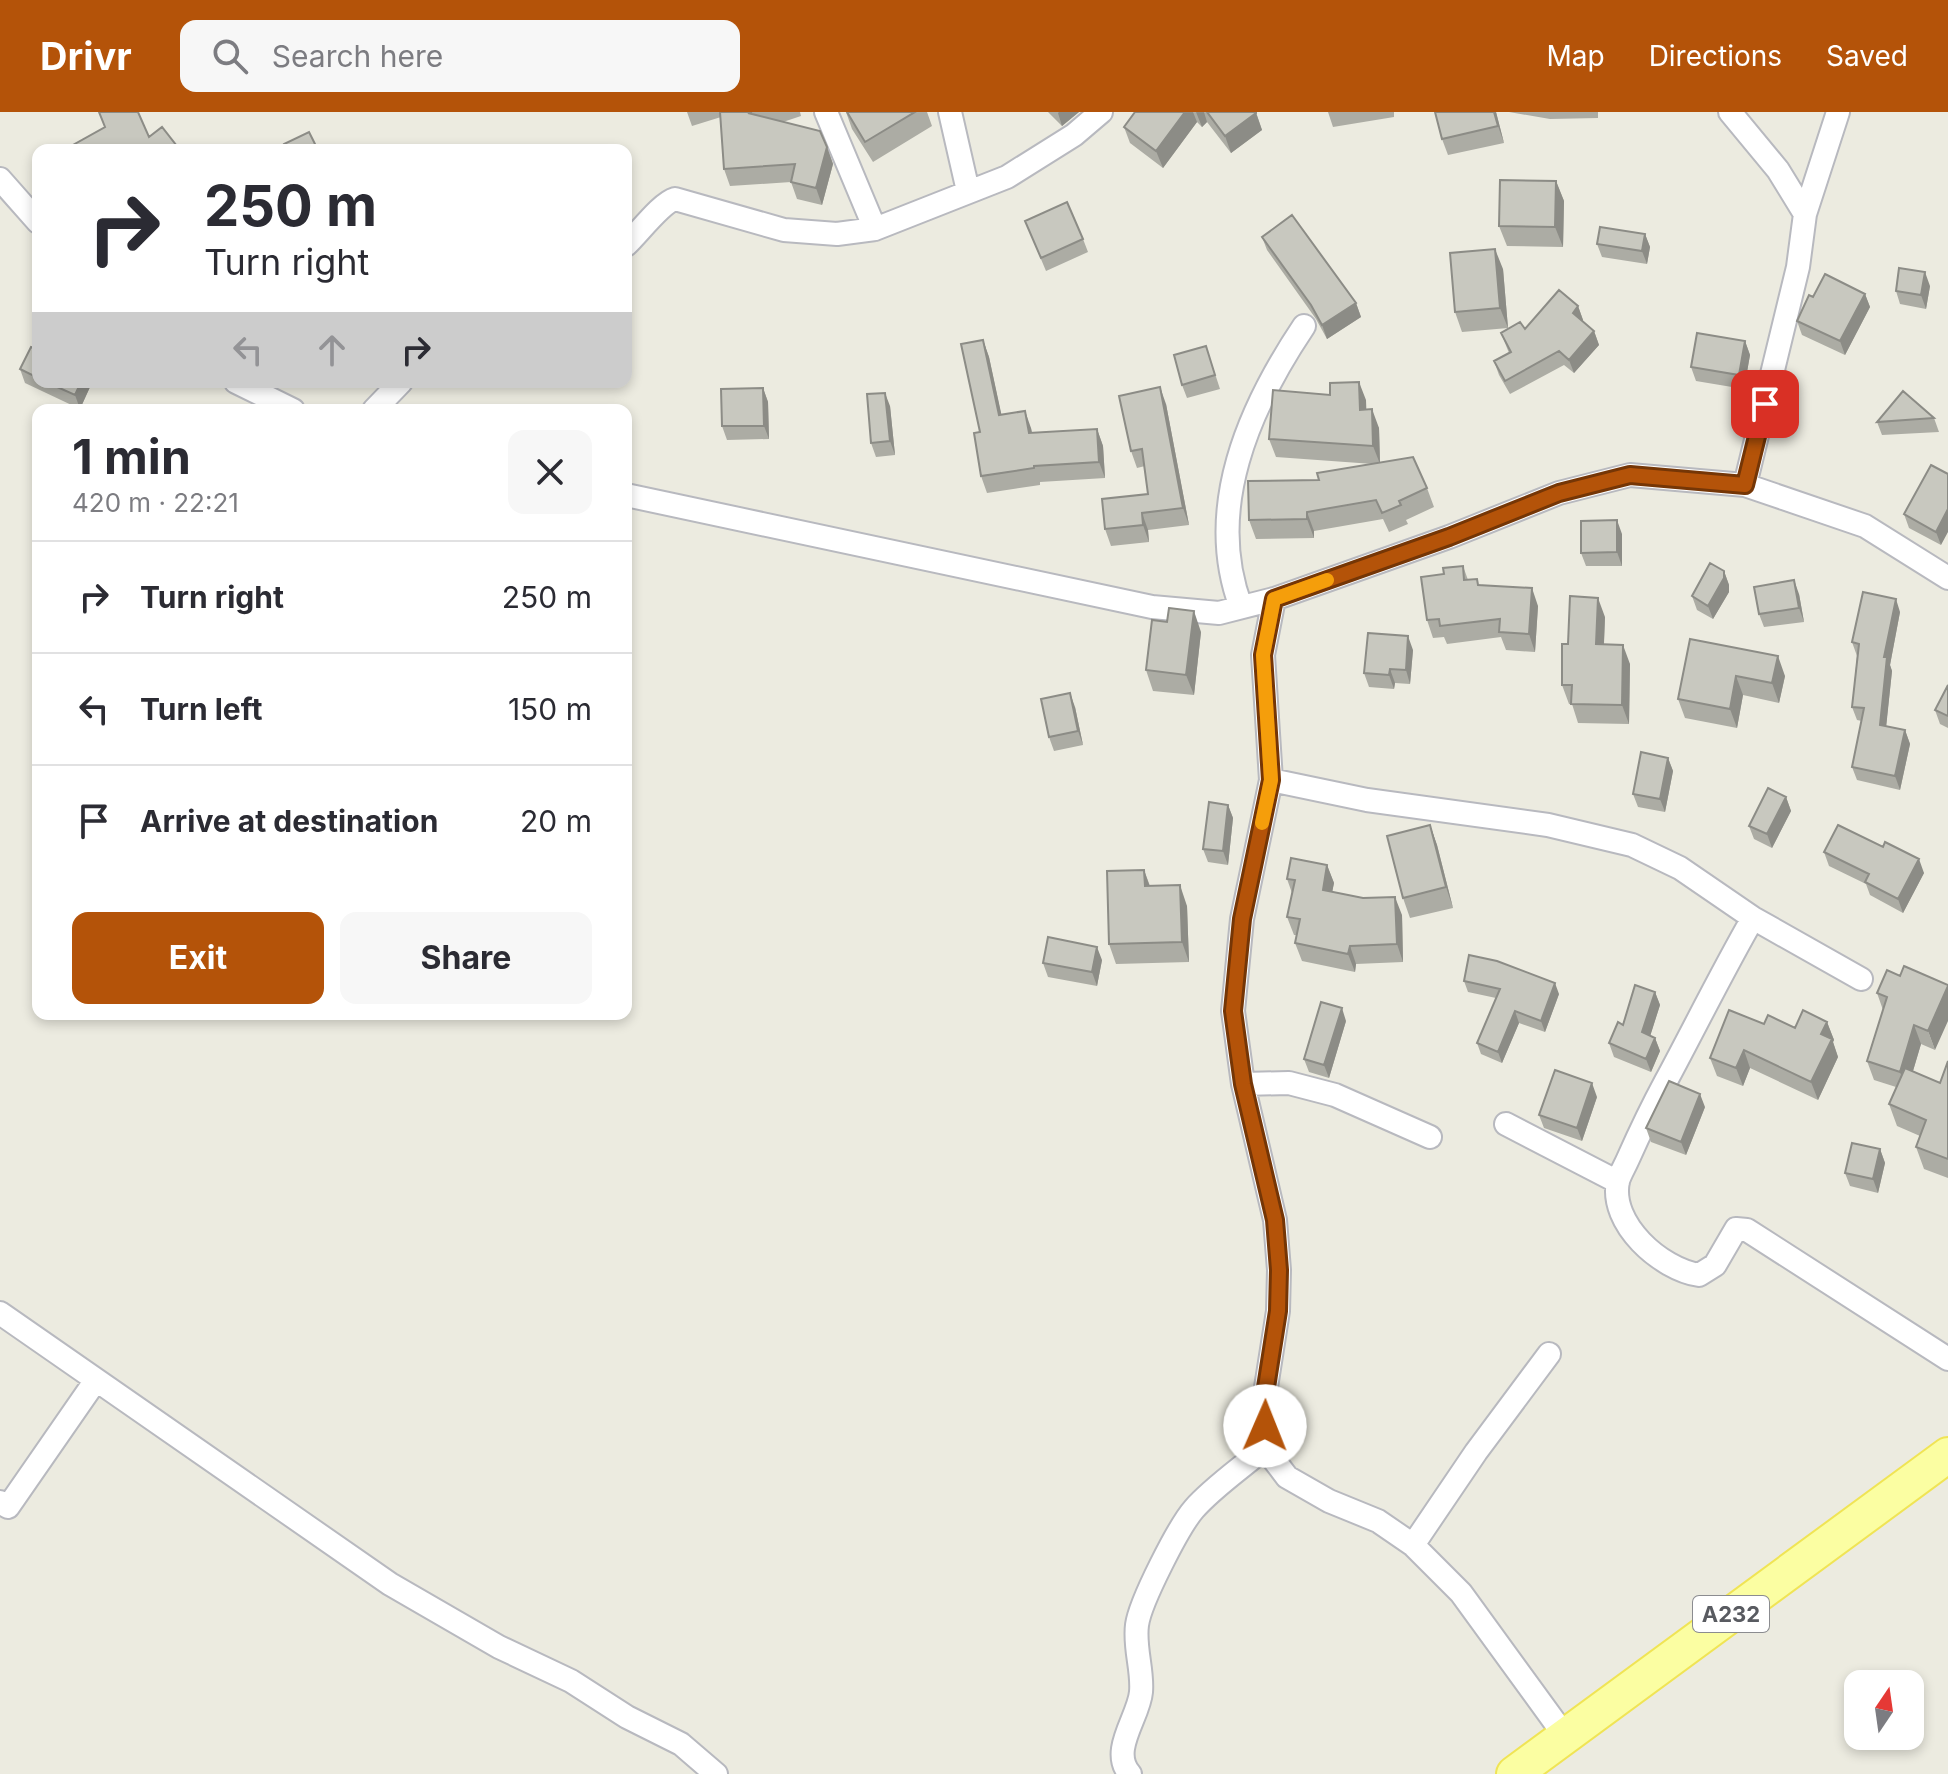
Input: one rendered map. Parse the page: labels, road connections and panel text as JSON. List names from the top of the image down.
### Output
{
  "streets": {
    "main road": ["A232"]
  },
  "north": "top",
  "page": {
    "header": "Drivr",
    "search": "Search here",
    "nav": ["Map", "Directions", "Saved"],
    "turn": ["250 m", "Turn right"],
    "heading": ["1 min", "420 m · 22:21"],
    "list": [
      {
        "name": "Turn right",
        "value": "250 m"
      },
      {
        "name": "Turn left",
        "value": "150 m"
      },
      {
        "name": "Arrive at destination",
        "value": "20 m"
      }
    ],
    "buttons": ["Exit", "Share"]
  }
}
